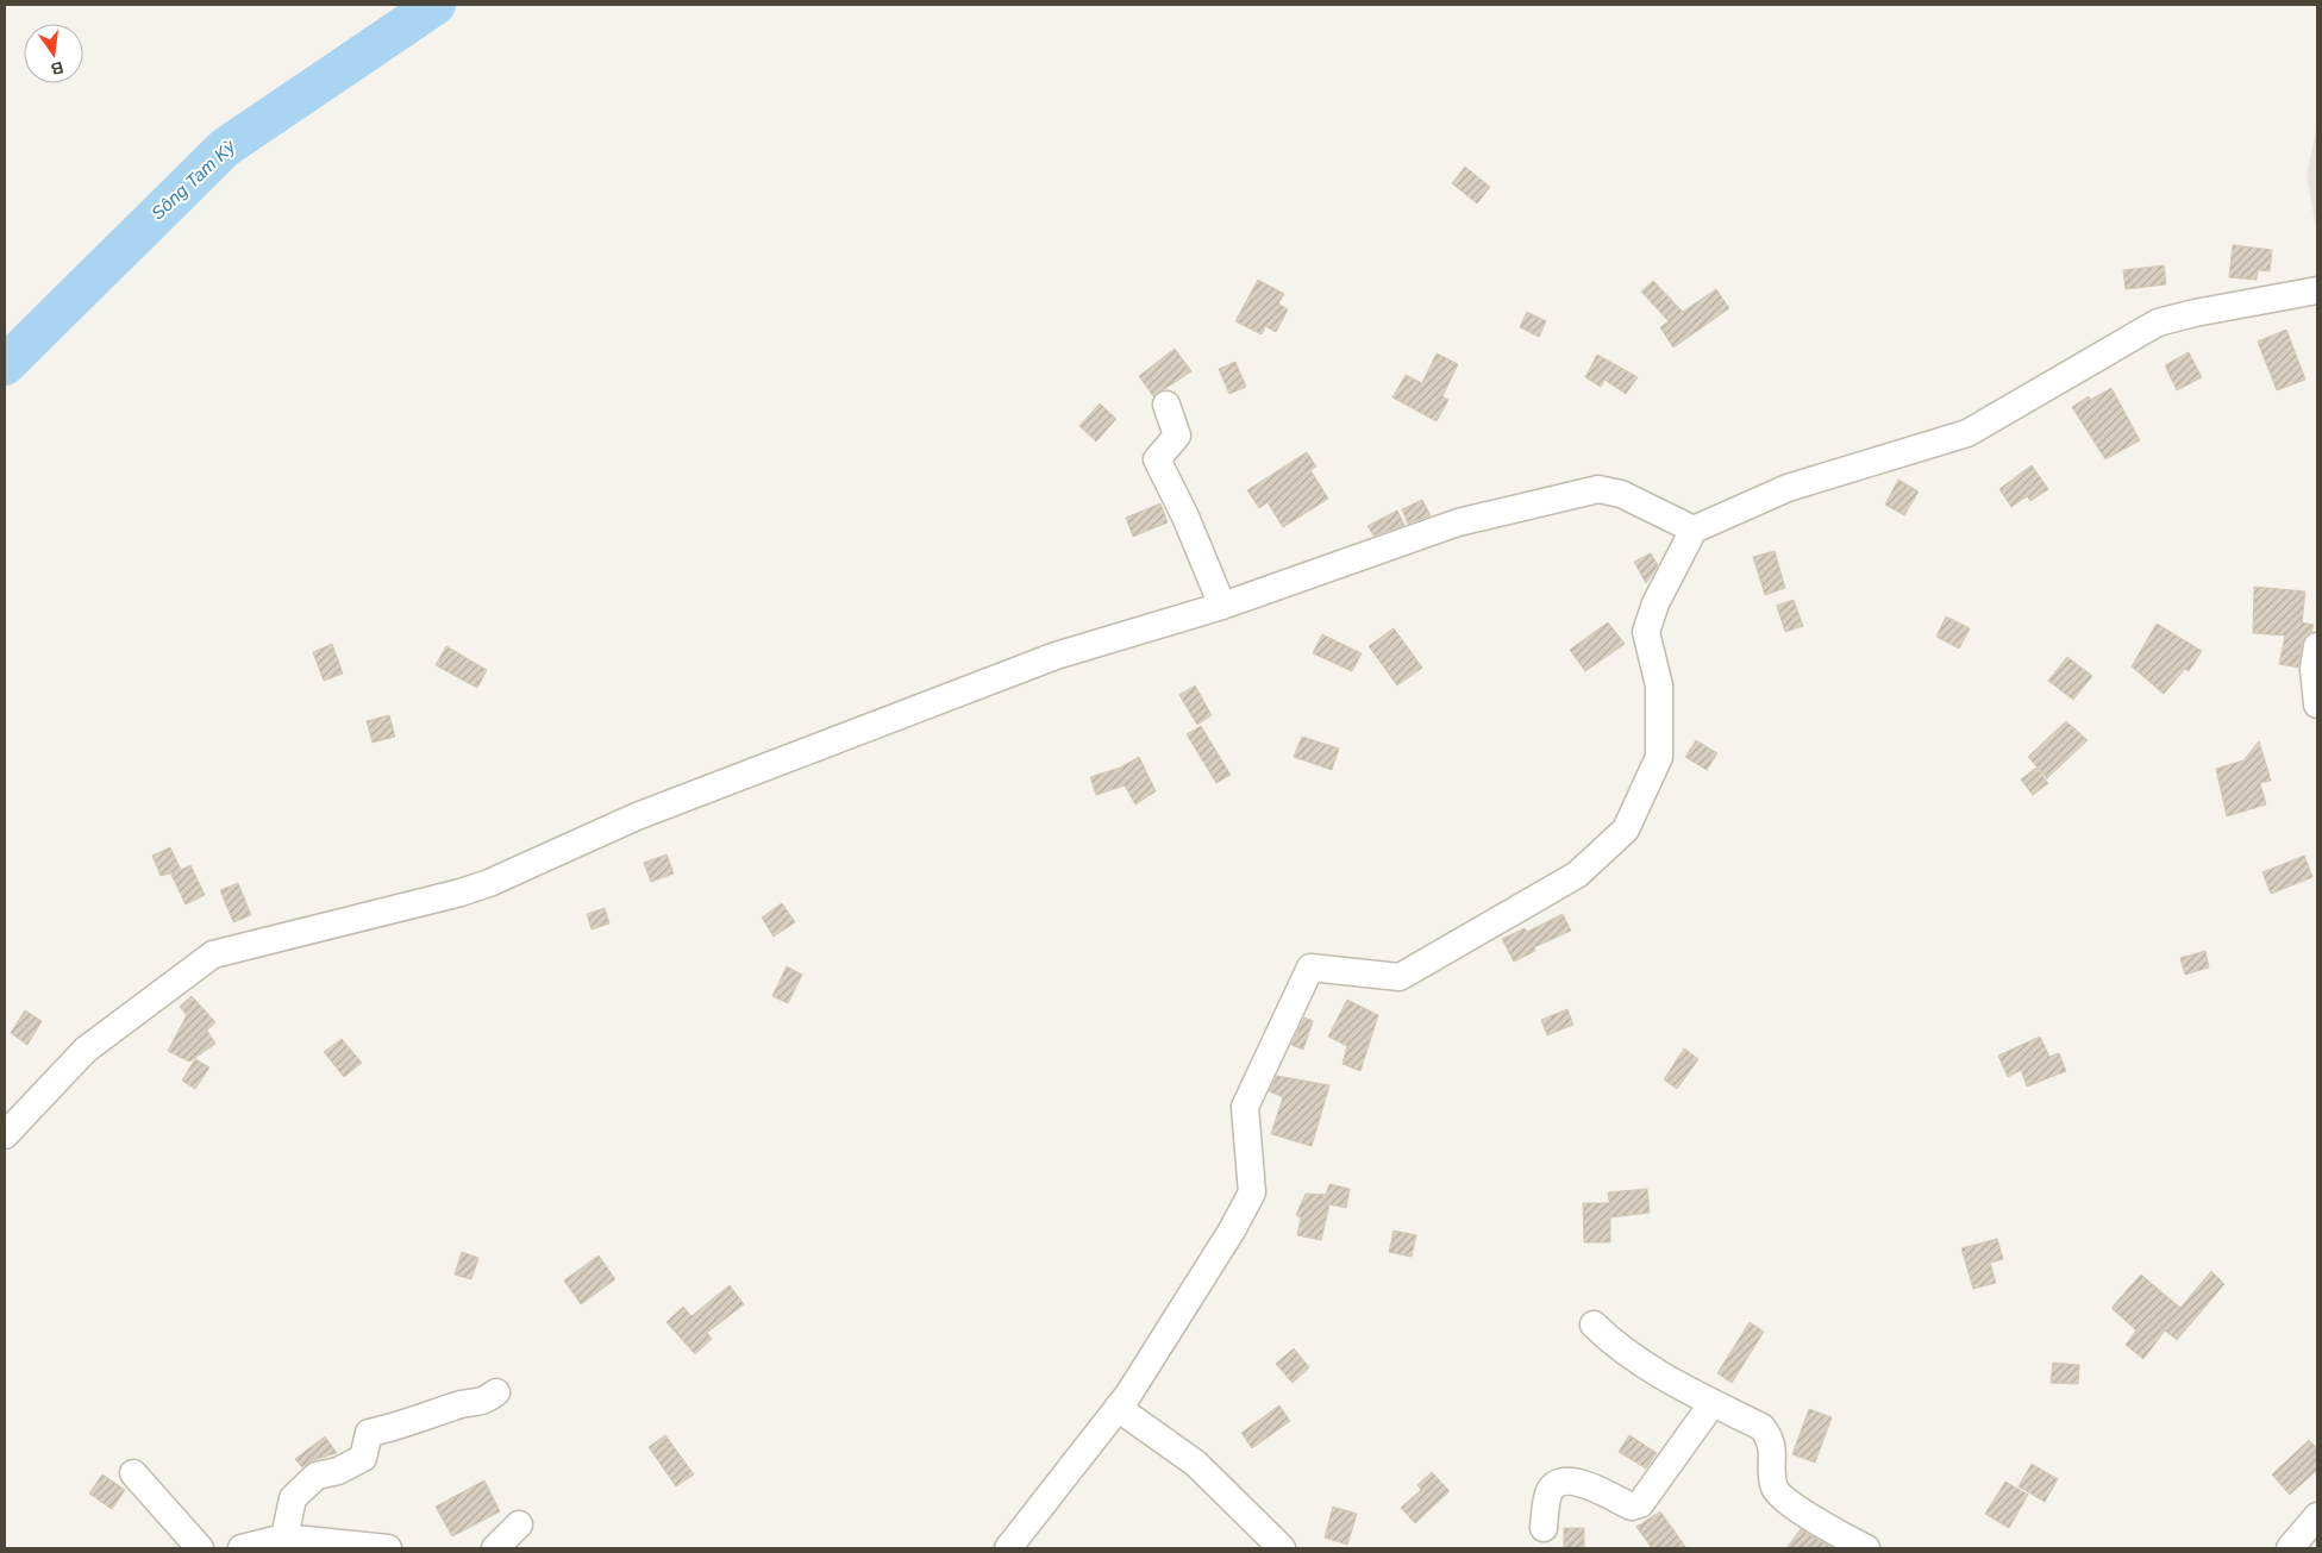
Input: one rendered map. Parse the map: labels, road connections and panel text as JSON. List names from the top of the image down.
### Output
{
  "water": ["Sông Tam Kỳ"],
  "north": "bottom"
}
